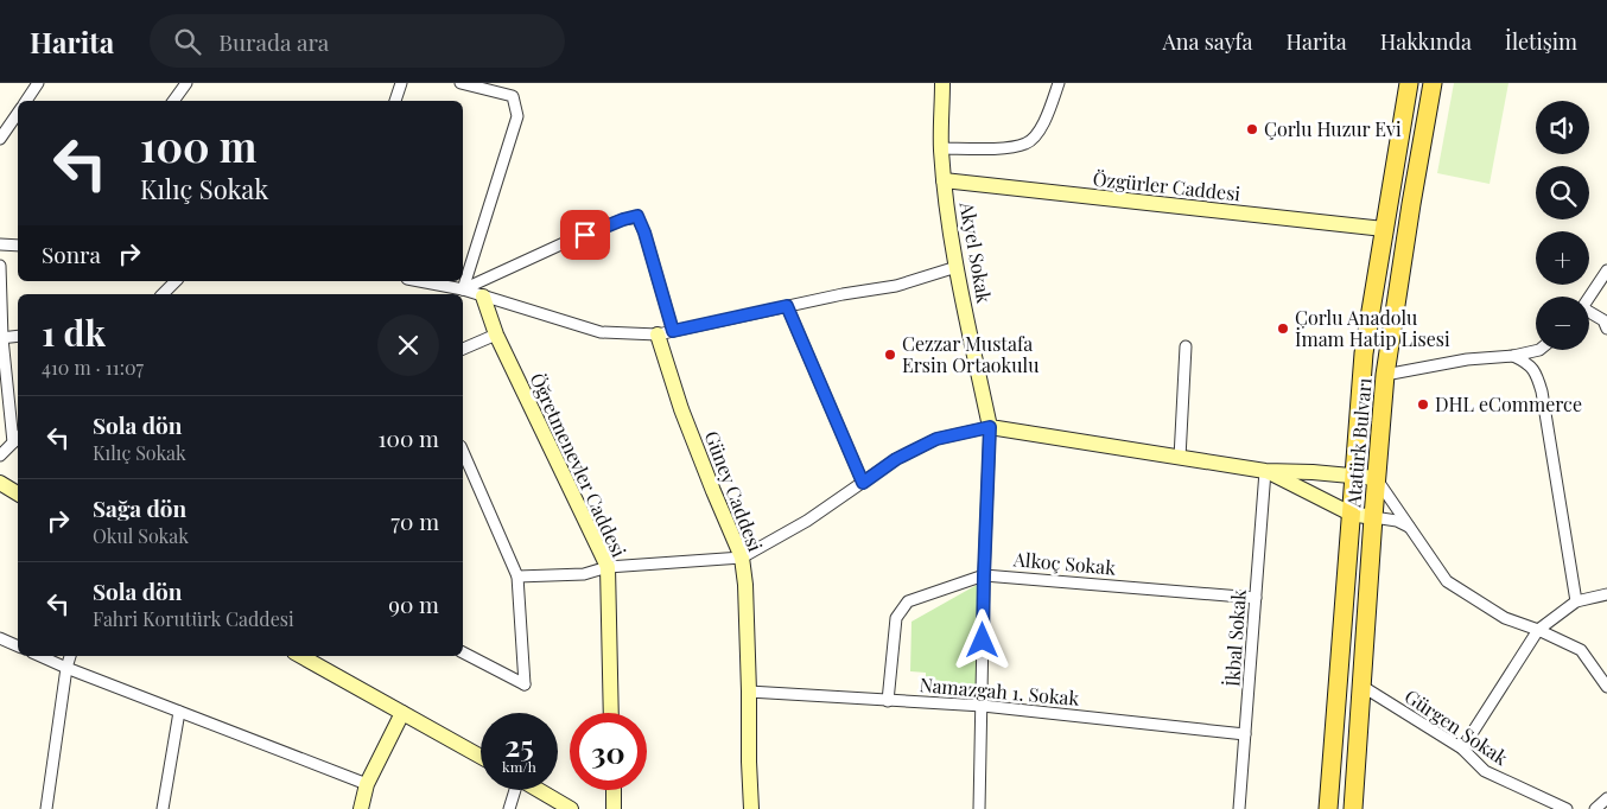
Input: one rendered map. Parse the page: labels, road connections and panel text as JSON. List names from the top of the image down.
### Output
{
  "streets": {
    "main road": ["Atatürk Bulvarı"],
    "street": [
      "Özgürler Caddesi",
      "Akyel Sokak",
      "Öğretmenevler Caddesi",
      "Güney Caddesi",
      "Alkoç Sokak",
      "İkbal Sokak",
      "Namazgah 1. Sokak",
      "Gürgen Sokak"
    ]
  },
  "crossings": [
    ["Özgürler Caddesi", "Akyel Sokak"],
    ["Özgürler Caddesi", "Atatürk Bulvarı"],
    ["Atatürk Bulvarı", "Gürgen Sokak"],
    ["Güney Caddesi", "Namazgah 1. Sokak"],
    ["Alkoç Sokak", "İkbal Sokak"],
    ["Alkoç Sokak", "Namazgah 1. Sokak"],
    ["İkbal Sokak", "Namazgah 1. Sokak"]
  ],
  "places": [
    "Çorlu Huzur Evi",
    "Çorlu Anadolu İmam Hatip Lisesi",
    "Cezzar Mustafa Ersin Ortaokulu",
    "DHL eCommerce"
  ],
  "page": {
    "header": "Harita",
    "search": "Burada ara",
    "nav": [
      "Ana sayfa",
      "Harita",
      "Hakkında",
      "İletişim"
    ],
    "map_buttons": ["+", "−"],
    "turn": ["100 m", "Kılıç Sokak"],
    "then": "Sonra",
    "heading": ["1 dk", "410 m · 11:07"],
    "list": [
      {
        "name": "Sola dön",
        "note": "Kılıç Sokak",
        "value": "100 m"
      },
      {
        "name": "Sağa dön",
        "note": "Okul Sokak",
        "value": "70 m"
      },
      {
        "name": "Sola dön",
        "note": "Fahri Korutürk Caddesi",
        "value": "90 m"
      }
    ],
    "speed": "25 km/h",
    "limit": "30"
  }
}
